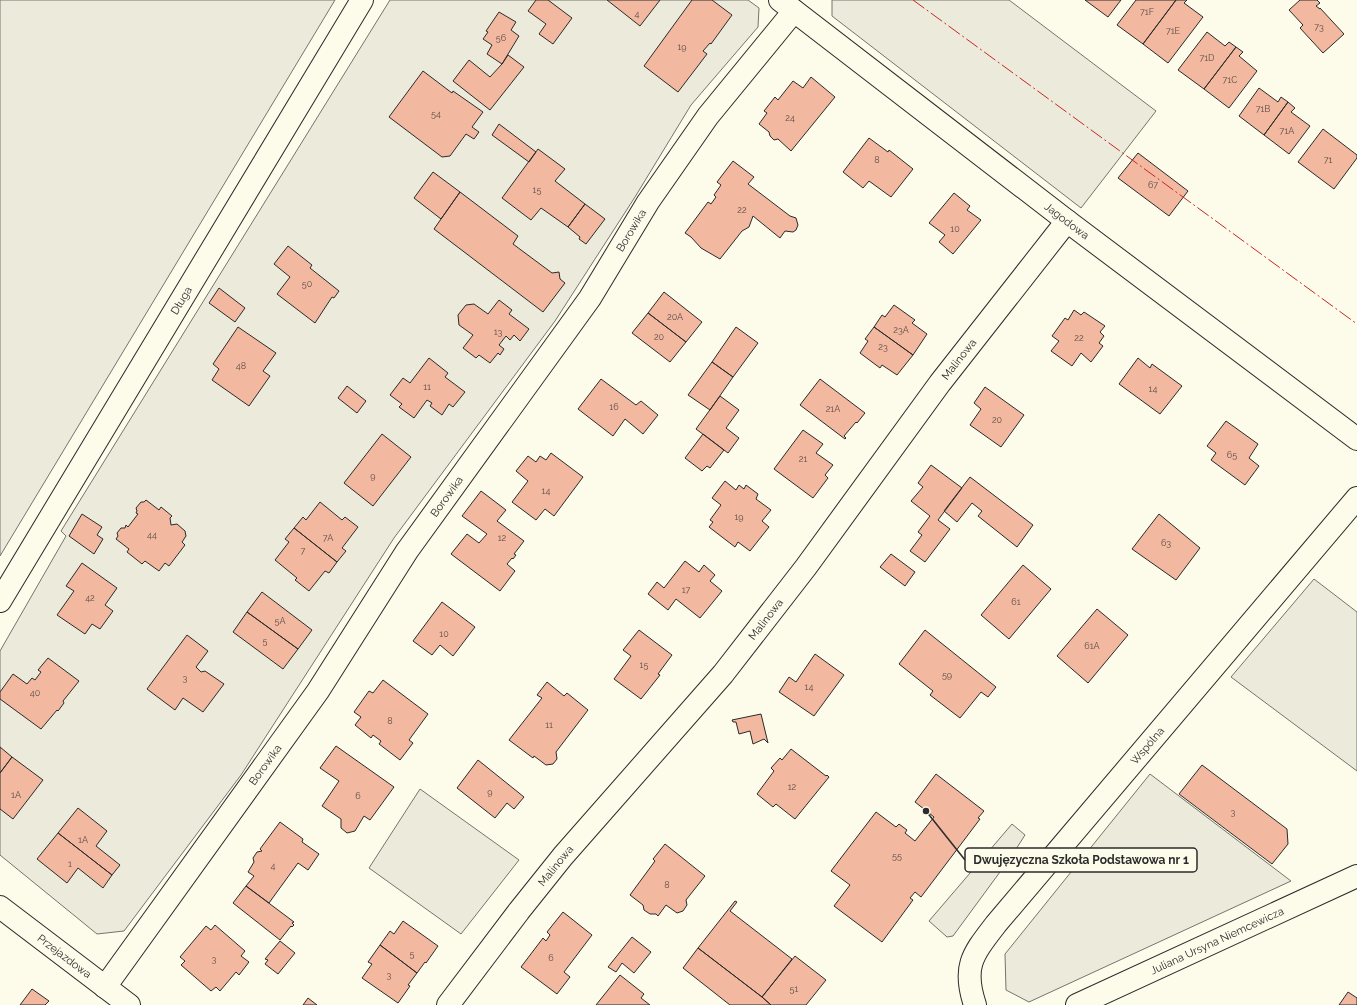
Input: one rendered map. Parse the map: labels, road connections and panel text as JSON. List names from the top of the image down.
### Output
{
  "streets": {
    "street": [
      "Jagodowa",
      "Borowika",
      "Długa",
      "Malinowa",
      "Wspólna",
      "Juliana Ursyna Niemcewicza",
      "Przejazdowa"
    ]
  },
  "crossings": [
    ["Jagodowa", "Borowika"],
    ["Jagodowa", "Malinowa"],
    ["Borowika", "Przejazdowa"]
  ],
  "places": ["Dwujęzyczna Szkoła Podstawowa nr 1"],
  "house_numbers": [
    "71F",
    "4",
    "73",
    "71E",
    "56",
    "19",
    "71D",
    "71C",
    "71B",
    "54",
    "24",
    "71A",
    "8",
    "71",
    "67",
    "15",
    "22",
    "10",
    "50",
    "20A",
    "23A",
    "13",
    "20",
    "22",
    "23",
    "48",
    "11",
    "14",
    "16",
    "21A",
    "20",
    "65",
    "21",
    "9",
    "14",
    "19",
    "44",
    "7A",
    "12",
    "63",
    "7",
    "17",
    "42",
    "61",
    "5A",
    "10",
    "5",
    "61A",
    "15",
    "59",
    "3",
    "14",
    "40",
    "8",
    "11",
    "12",
    "9",
    "1A",
    "6",
    "3",
    "1A",
    "55",
    "1",
    "4",
    "8",
    "5",
    "6",
    "3",
    "3",
    "51"
  ]
}
